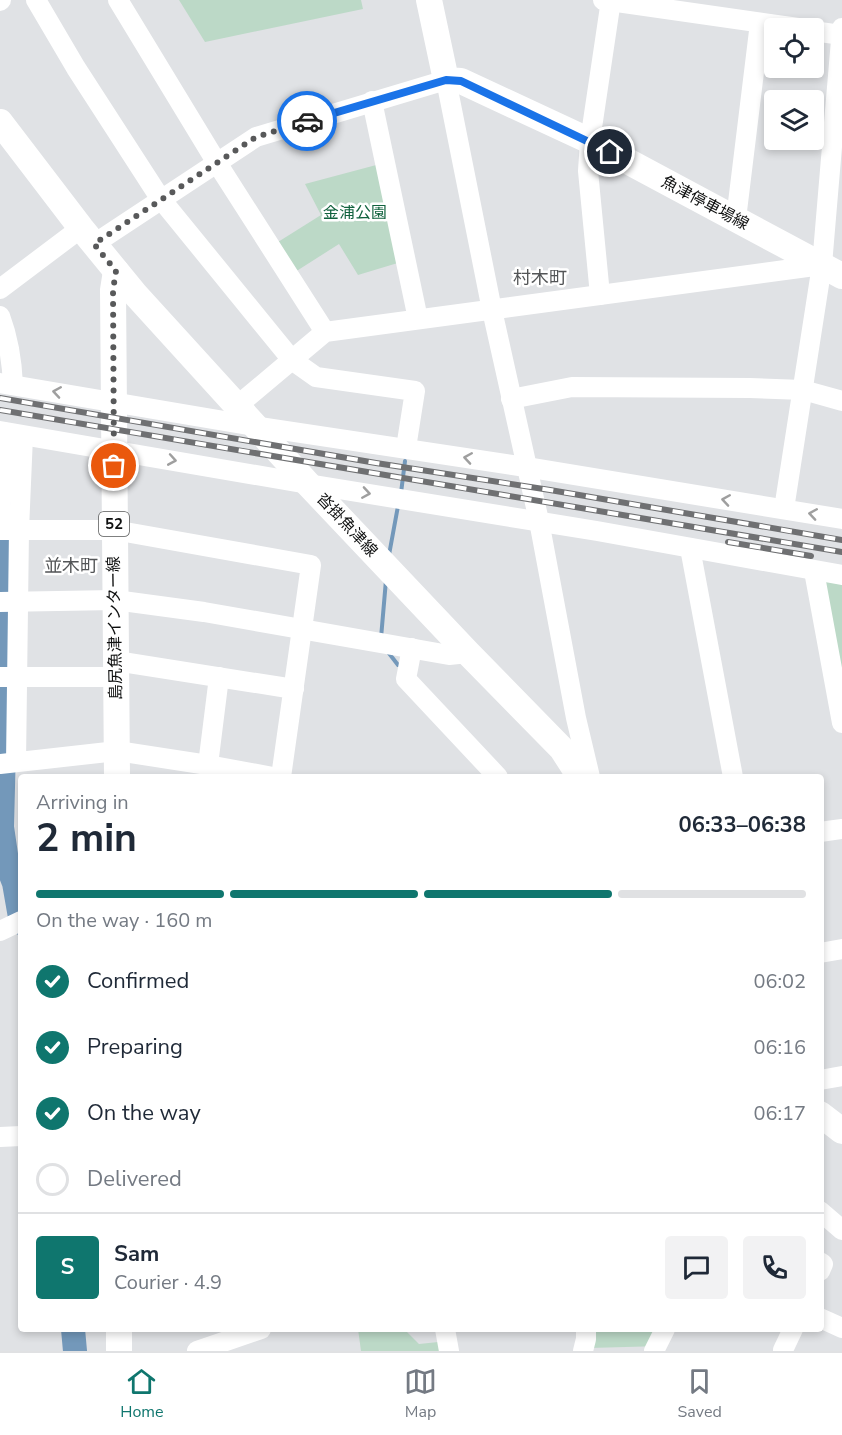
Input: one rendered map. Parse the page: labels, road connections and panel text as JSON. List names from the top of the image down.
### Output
{
  "streets": {
    "main road": [
      "魚津停車場線",
      "52",
      "沓掛魚津線",
      "島尻魚津インター線"
    ]
  },
  "crossings": [
    ["沓掛魚津線", "島尻魚津インター線"]
  ],
  "districts": ["村木町", "並木町"],
  "parks": ["金浦公園"],
  "page": {
    "heading": ["2 min", "Arriving in", "06:33–06:38"],
    "panel": ["Sam", "Courier · 4.9"],
    "bar": "On the way · 160 m",
    "list": [
      ["Confirmed", "06:02"],
      ["Preparing", "06:16"],
      ["On the way", "06:17"],
      "Delivered"
    ],
    "round": "S",
    "tabs": ["Home", "Map", "Saved"]
  }
}
